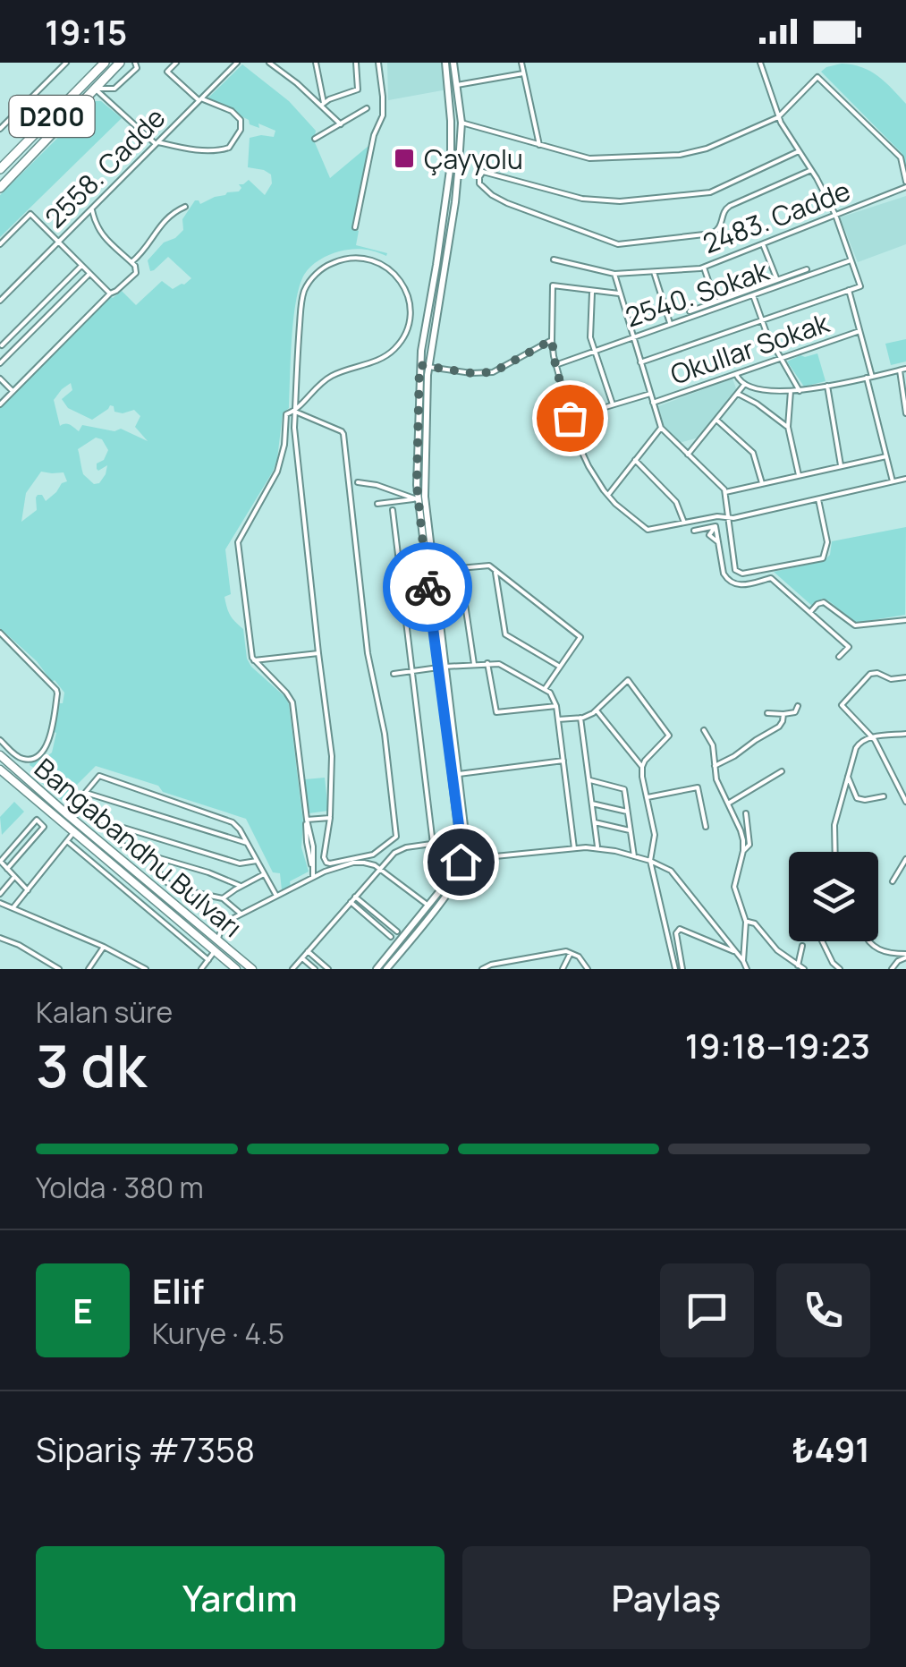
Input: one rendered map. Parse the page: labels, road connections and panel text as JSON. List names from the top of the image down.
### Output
{
  "streets": {
    "highway": ["D200"],
    "main road": ["Bangabandhu Bulvarı"],
    "street": [
      "2558. Cadde",
      "2483. Cadde",
      "2540. Sokak",
      "Okullar Sokak"
    ]
  },
  "places": {
    "transit": ["Çayyolu"]
  },
  "page": {
    "status": "19:15",
    "heading": ["3 dk", "Kalan süre", "19:18–19:23"],
    "panel": [
      "Elif",
      "Kurye · 4.5",
      "Sipariş #7358",
      "₺491"
    ],
    "bar": "Yolda · 380 m",
    "round": "E",
    "buttons": ["Yardım", "Paylaş"]
  }
}
